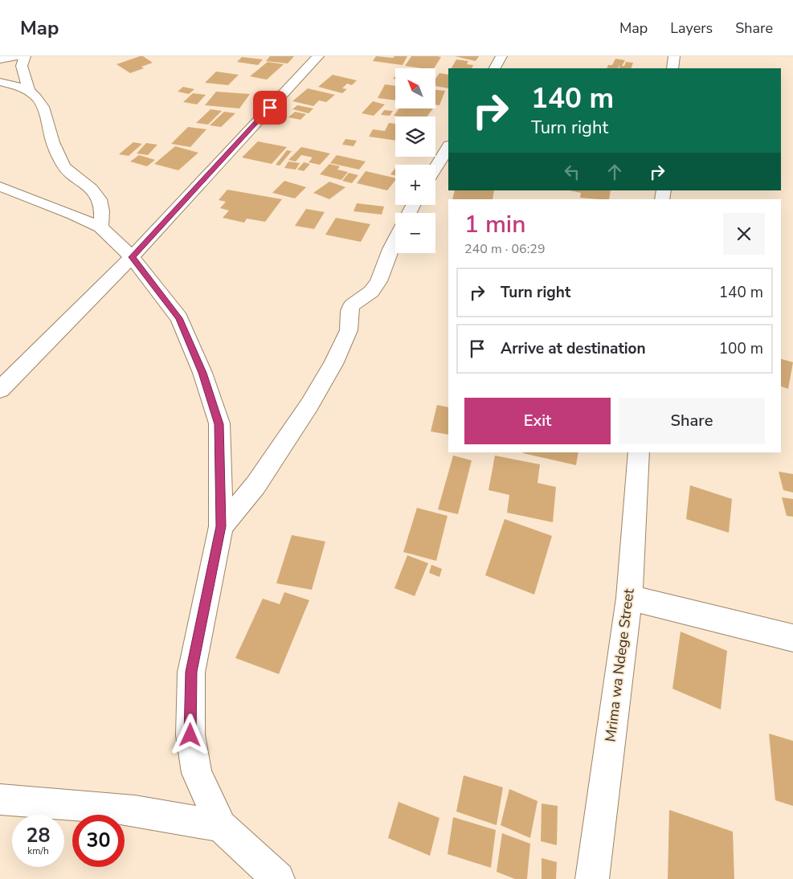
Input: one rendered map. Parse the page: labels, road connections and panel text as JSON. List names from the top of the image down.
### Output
{
  "streets": {
    "street": ["Mrima wa Ndege Street"]
  },
  "north": "top left",
  "page": {
    "header": "Map",
    "nav": ["Map", "Layers", "Share"],
    "map_buttons": ["+", "−"],
    "turn": ["140 m", "Turn right"],
    "heading": ["1 min", "240 m · 06:29"],
    "list": [
      {
        "name": "Turn right",
        "value": "140 m"
      },
      {
        "name": "Arrive at destination",
        "value": "100 m"
      }
    ],
    "buttons": ["Exit", "Share"],
    "speed": "28 km/h",
    "limit": "30"
  }
}
